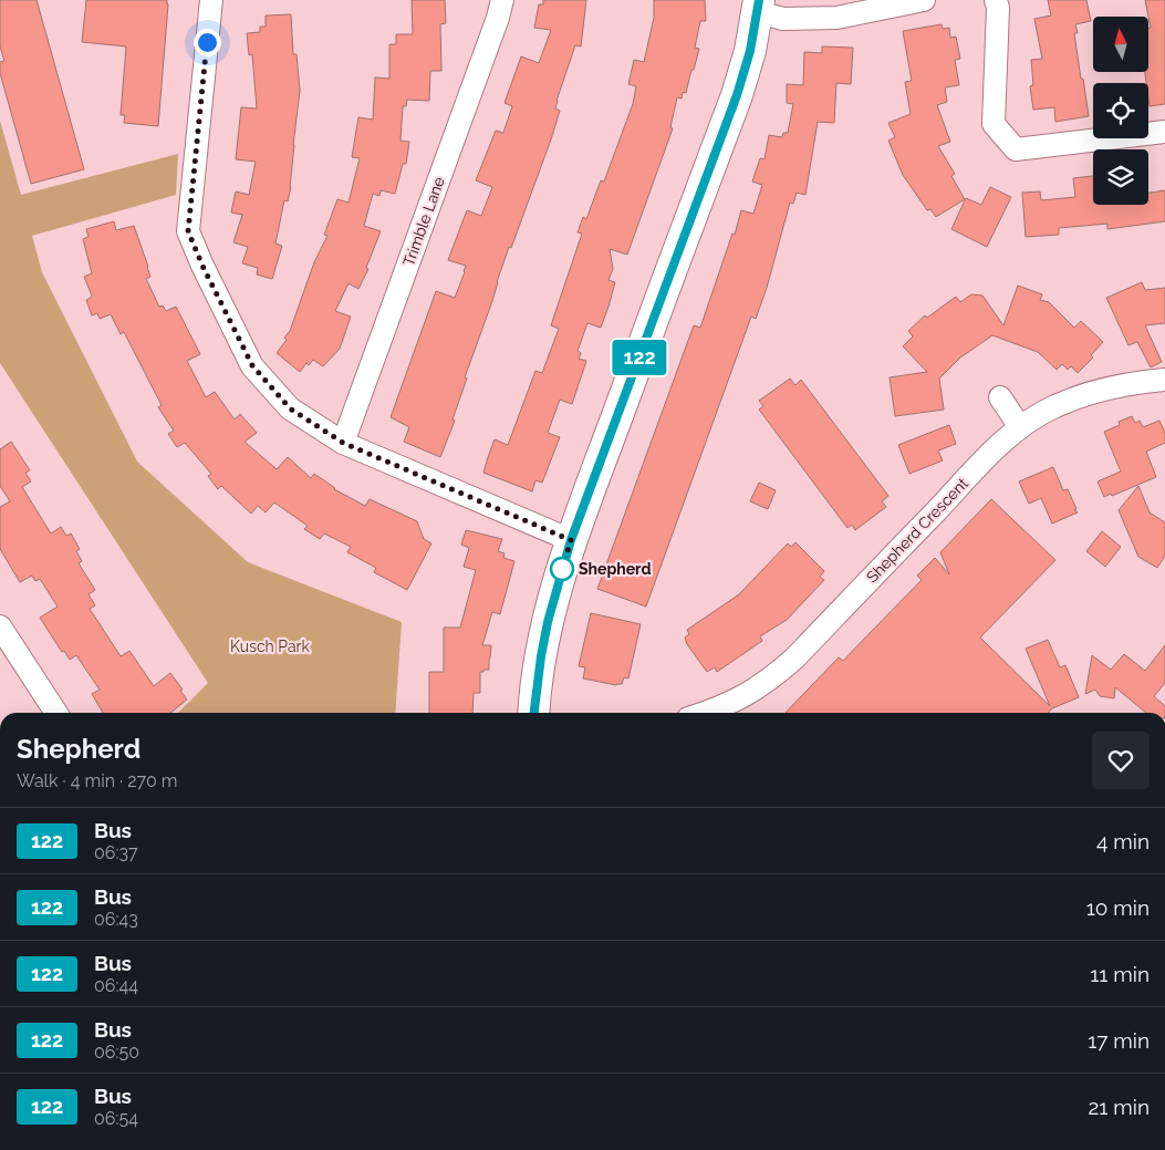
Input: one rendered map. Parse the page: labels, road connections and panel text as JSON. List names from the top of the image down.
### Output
{
  "streets": {
    "street": ["Trimble Lane", "Shepherd Crescent"]
  },
  "parks": ["Kusch Park"],
  "places": ["Shepherd"],
  "lines": ["bus line 122"],
  "north": "top",
  "page": {
    "on_map": "122",
    "heading": ["Shepherd", "Walk · 4 min · 270 m"],
    "list": [
      {
        "mark": "122",
        "name": "Bus",
        "note": "06:37",
        "value": "4 min"
      },
      {
        "mark": "122",
        "name": "Bus",
        "note": "06:43",
        "value": "10 min"
      },
      {
        "mark": "122",
        "name": "Bus",
        "note": "06:44",
        "value": "11 min"
      },
      {
        "mark": "122",
        "name": "Bus",
        "note": "06:50",
        "value": "17 min"
      },
      {
        "mark": "122",
        "name": "Bus",
        "note": "06:54",
        "value": "21 min"
      }
    ]
  }
}
